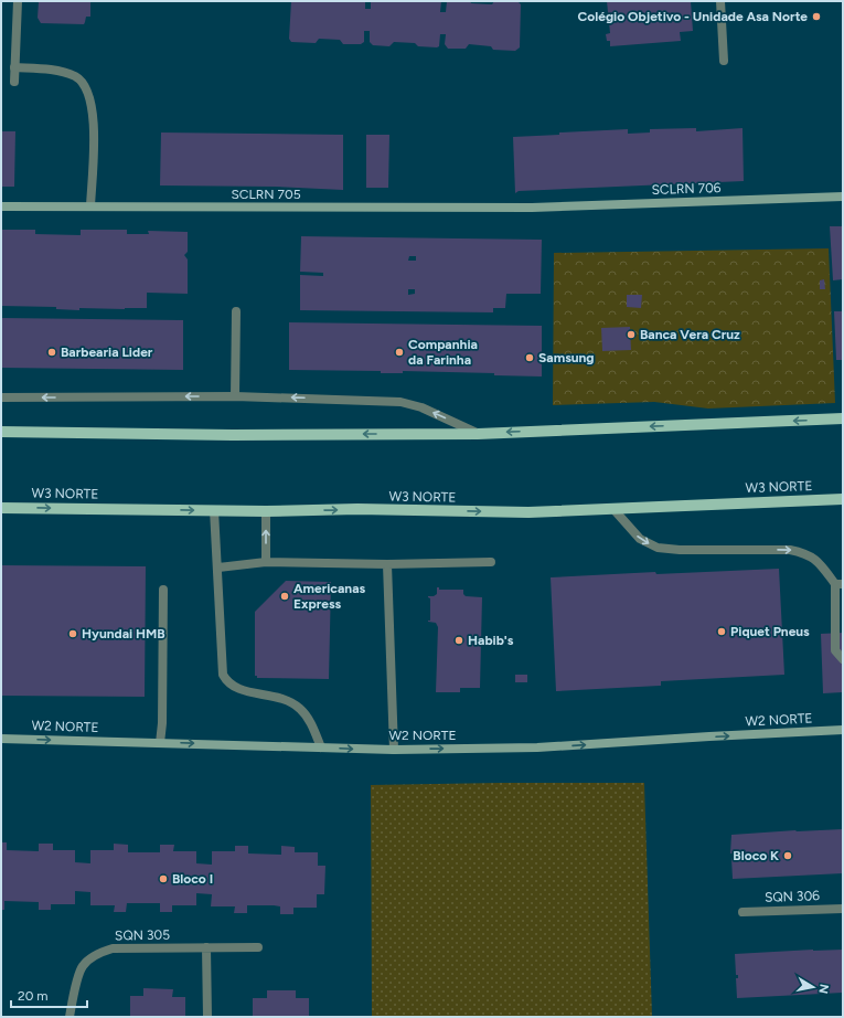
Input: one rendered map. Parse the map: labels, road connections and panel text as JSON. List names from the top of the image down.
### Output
{
  "streets": {
    "main road": ["W3 NORTE"],
    "street": [
      "SCLRN 706",
      "SCLRN 705",
      "W2 NORTE",
      "SQN 306",
      "SQN 305"
    ]
  },
  "crossings": [
    ["SCLRN 706", "SCLRN 705"]
  ],
  "one_way": ["W2 NORTE"],
  "places": [
    "Colégio Objetivo - Unidade Asa Norte",
    "Banca Vera Cruz",
    "Barbearia Lider",
    "Companhia da Farinha",
    "Samsung",
    "Americanas Express",
    "Piquet Pneus",
    "Hyundai HMB",
    "Habib's",
    "Bloco K",
    "Bloco I"
  ],
  "scale_bar": "20 m",
  "north": "right"
}
